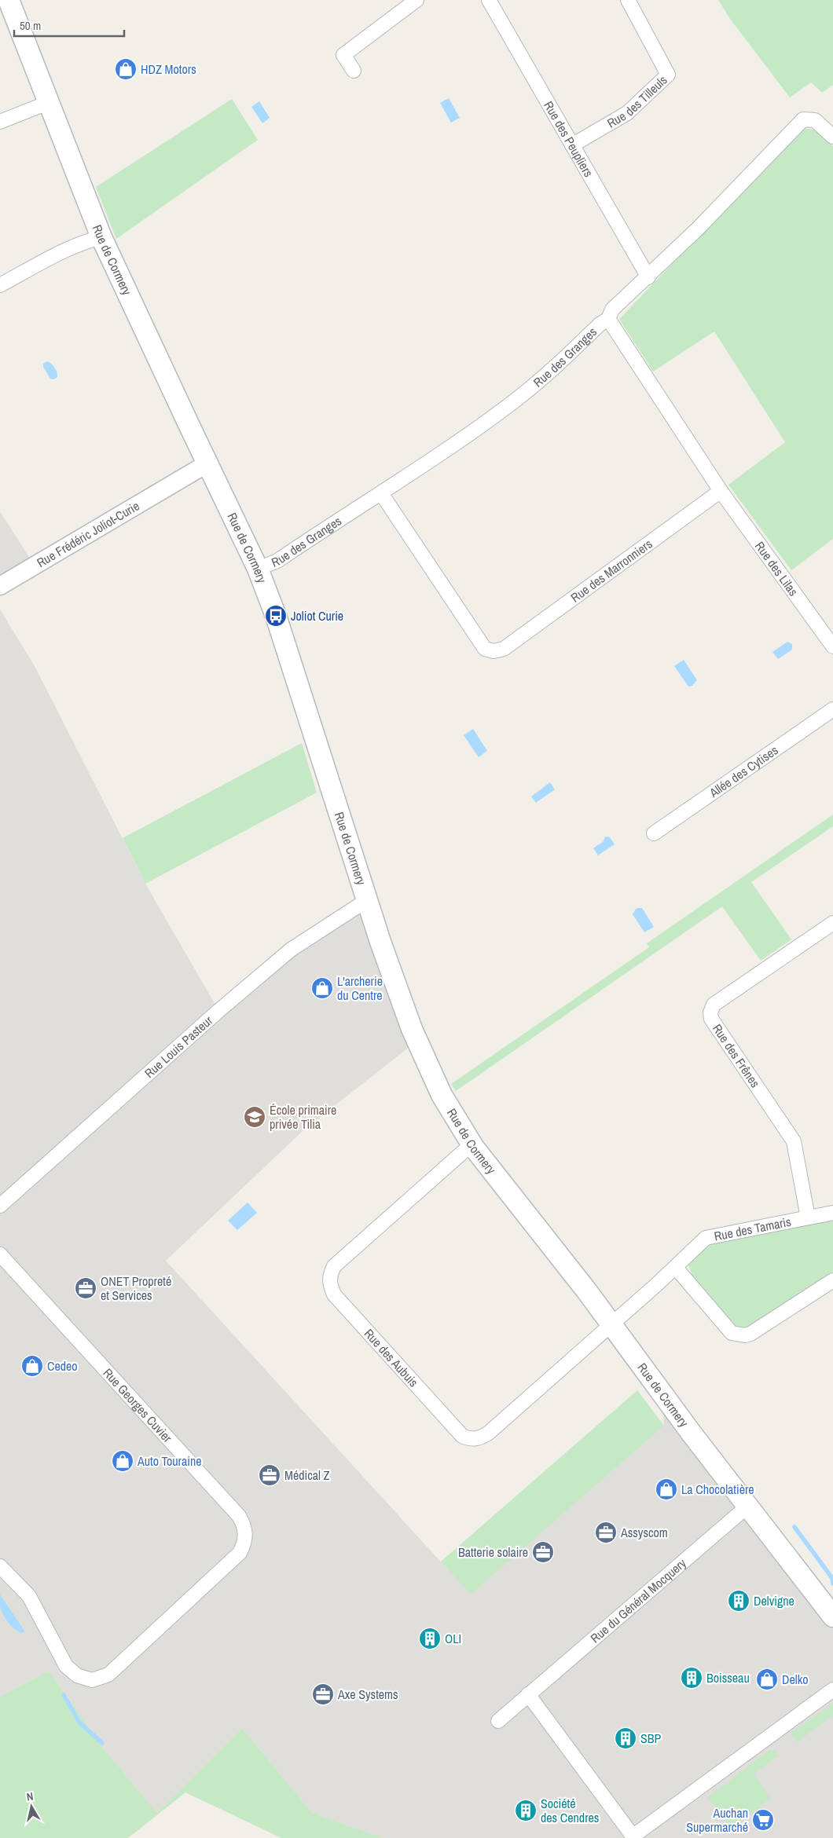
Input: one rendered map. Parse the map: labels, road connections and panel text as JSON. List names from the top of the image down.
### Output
{
  "streets": {
    "main road": ["Rue de Cormery"],
    "street": [
      "Rue des Tilleuls",
      "Rue des Peupliers",
      "Rue des Granges",
      "Rue Frédéric Joliot-Curie",
      "Rue des Lilas",
      "Rue des Marronniers",
      "Allée des Cytises",
      "Rue Louis Pasteur",
      "Rue des Frênes",
      "Rue des Tamaris",
      "Rue des Aubuis",
      "Rue Georges Cuvier",
      "Rue du Général Mocquery"
    ]
  },
  "crossings": [
    ["Rue des Tilleuls", "Rue des Peupliers"],
    ["Rue des Peupliers", "Rue des Granges"],
    ["Rue de Cormery", "Rue des Granges"],
    ["Rue de Cormery", "Rue Frédéric Joliot-Curie"],
    ["Rue de Cormery", "Rue Louis Pasteur"],
    ["Rue de Cormery", "Rue des Tamaris"],
    ["Rue de Cormery", "Rue des Aubuis"],
    ["Rue de Cormery", "Rue du Général Mocquery"],
    ["Rue des Granges", "Rue des Marronniers"],
    ["Rue des Lilas", "Rue des Marronniers"],
    ["Rue des Frênes", "Rue des Tamaris"],
    ["Rue des Tamaris", "Rue des Aubuis"]
  ],
  "places": {
    "shop": [
      "HDZ Motors",
      "L'archerie du Centre",
      "Cedeo",
      "Auto Touraine",
      "La Chocolatière",
      "Delko"
    ],
    "bus stop": ["Joliot Curie"],
    "school or university": ["École primaire privée Tilia"],
    "office": [
      "ONET Propreté et Services",
      "Médical Z",
      "Assyscom",
      "Batterie solaire",
      "Axe Systems"
    ],
    "building": [
      "Delvigne",
      "OLI",
      "Boisseau",
      "SBP",
      "Société des Cendres"
    ],
    "supermarket": ["Auchan Supermarché"]
  },
  "scale_bar": "50 m",
  "north": "top"
}
